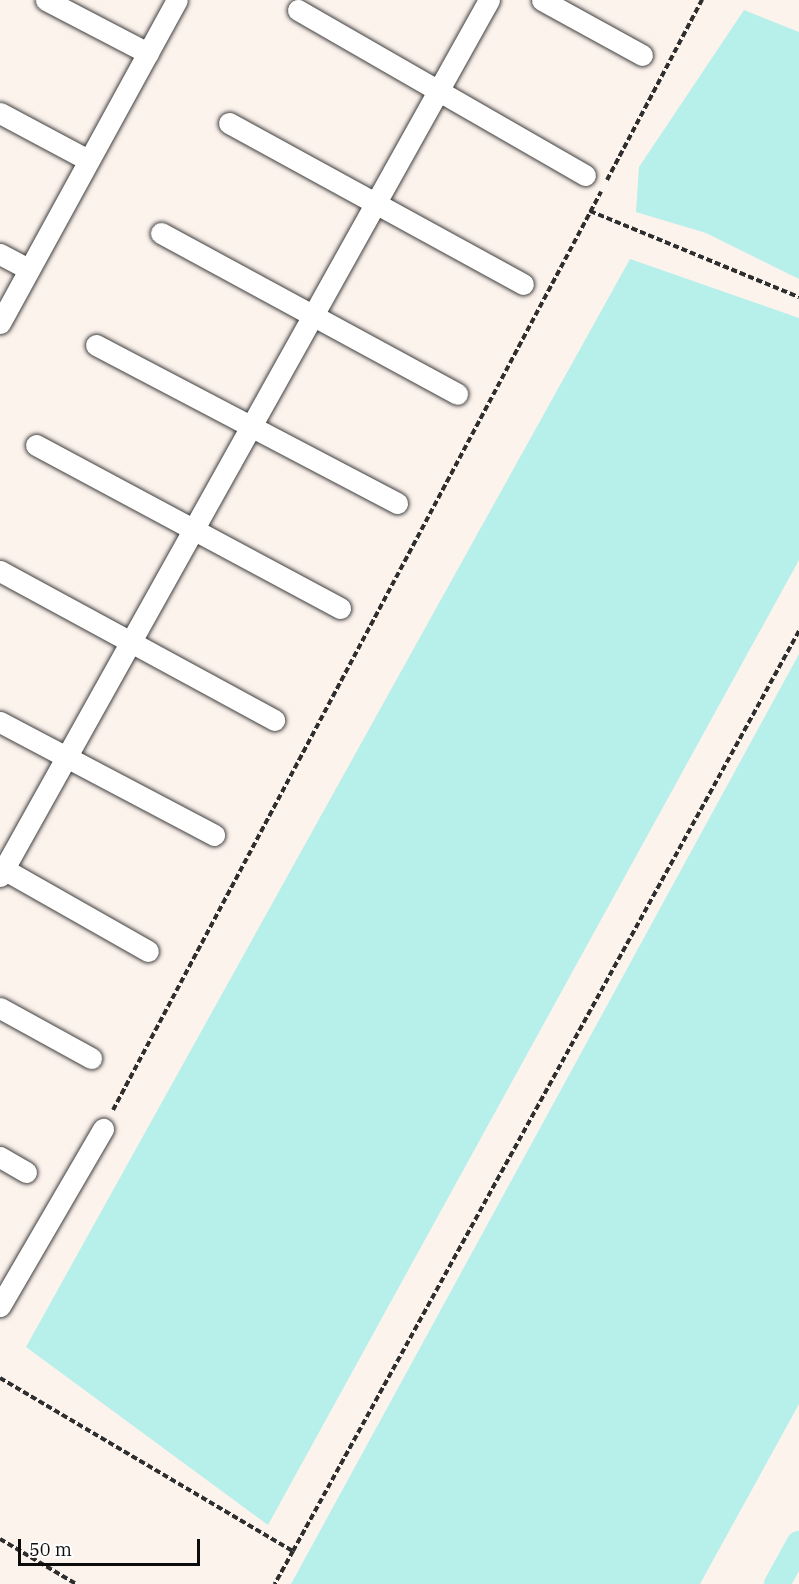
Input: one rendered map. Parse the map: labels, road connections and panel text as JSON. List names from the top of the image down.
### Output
{
  "scale_bar": "50 m"
}
